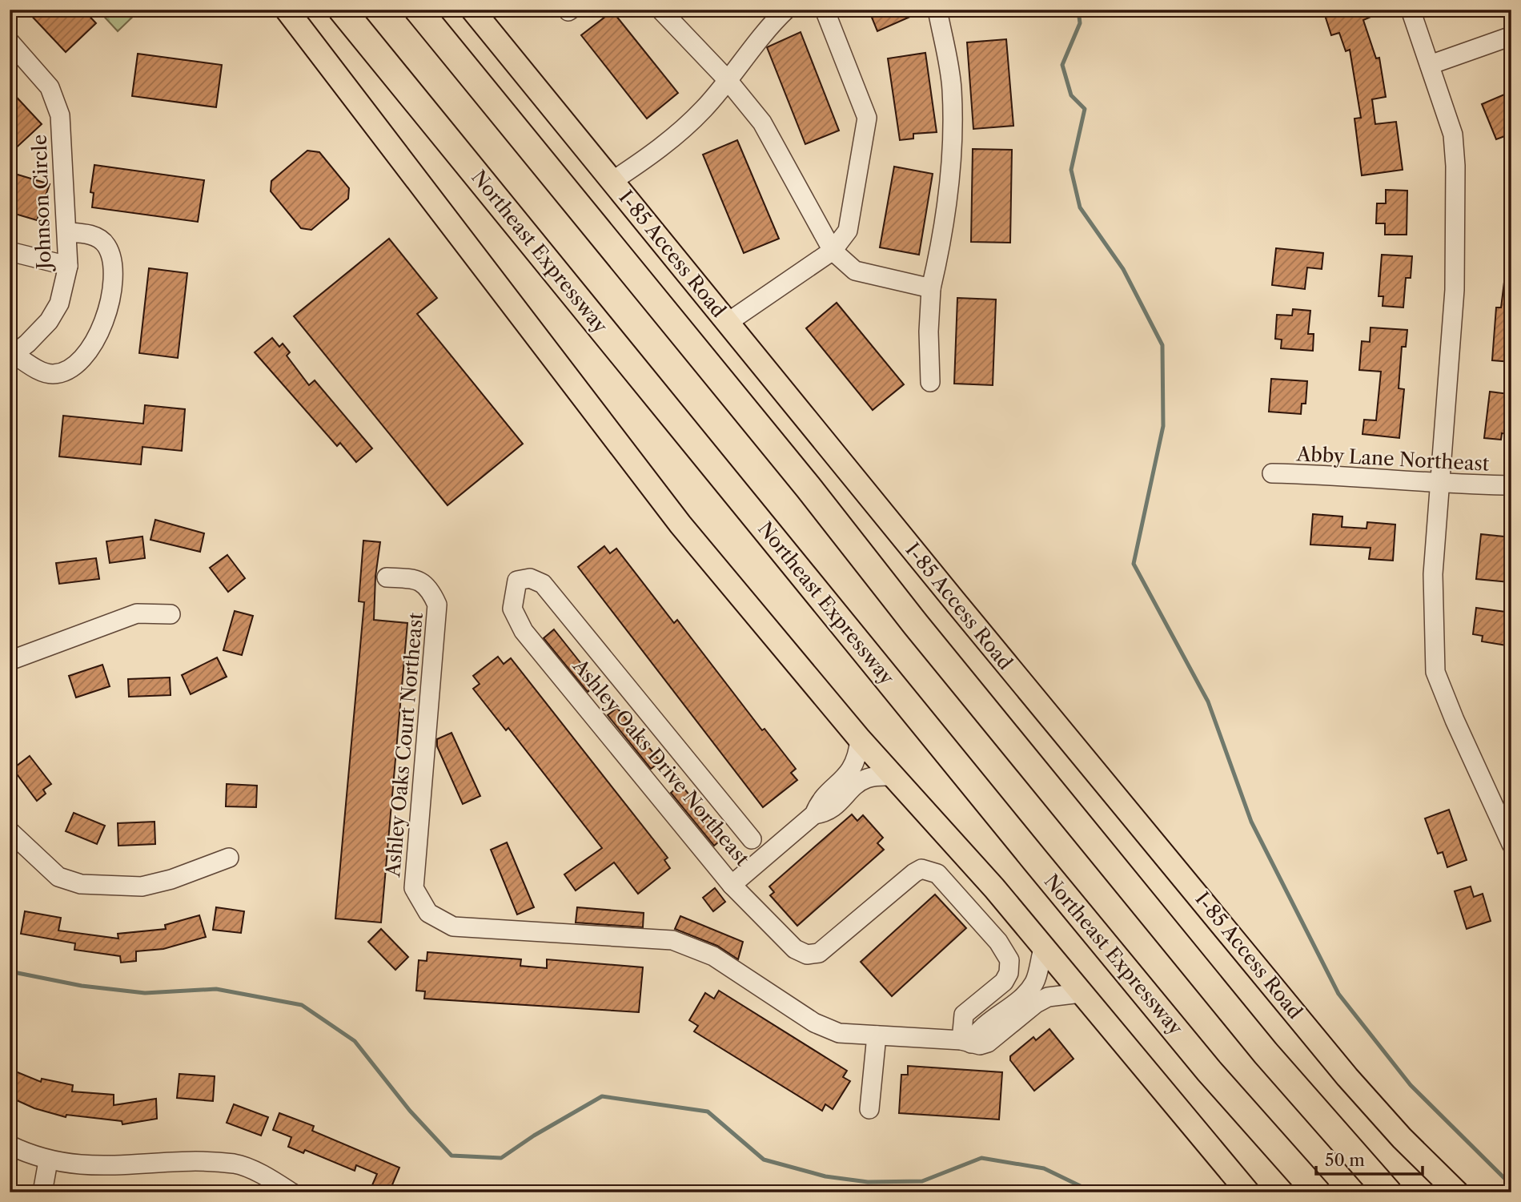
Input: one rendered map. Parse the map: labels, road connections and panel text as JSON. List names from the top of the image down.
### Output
{
  "streets": {
    "highway": ["Northeast Expressway"],
    "main road": ["I-85 Access Road"],
    "street": [
      "Johnson Circle",
      "Abby Lane Northeast",
      "Ashley Oaks Court Northeast",
      "Ashley Oaks Drive Northeast"
    ]
  },
  "scale_bar": "50 m"
}
